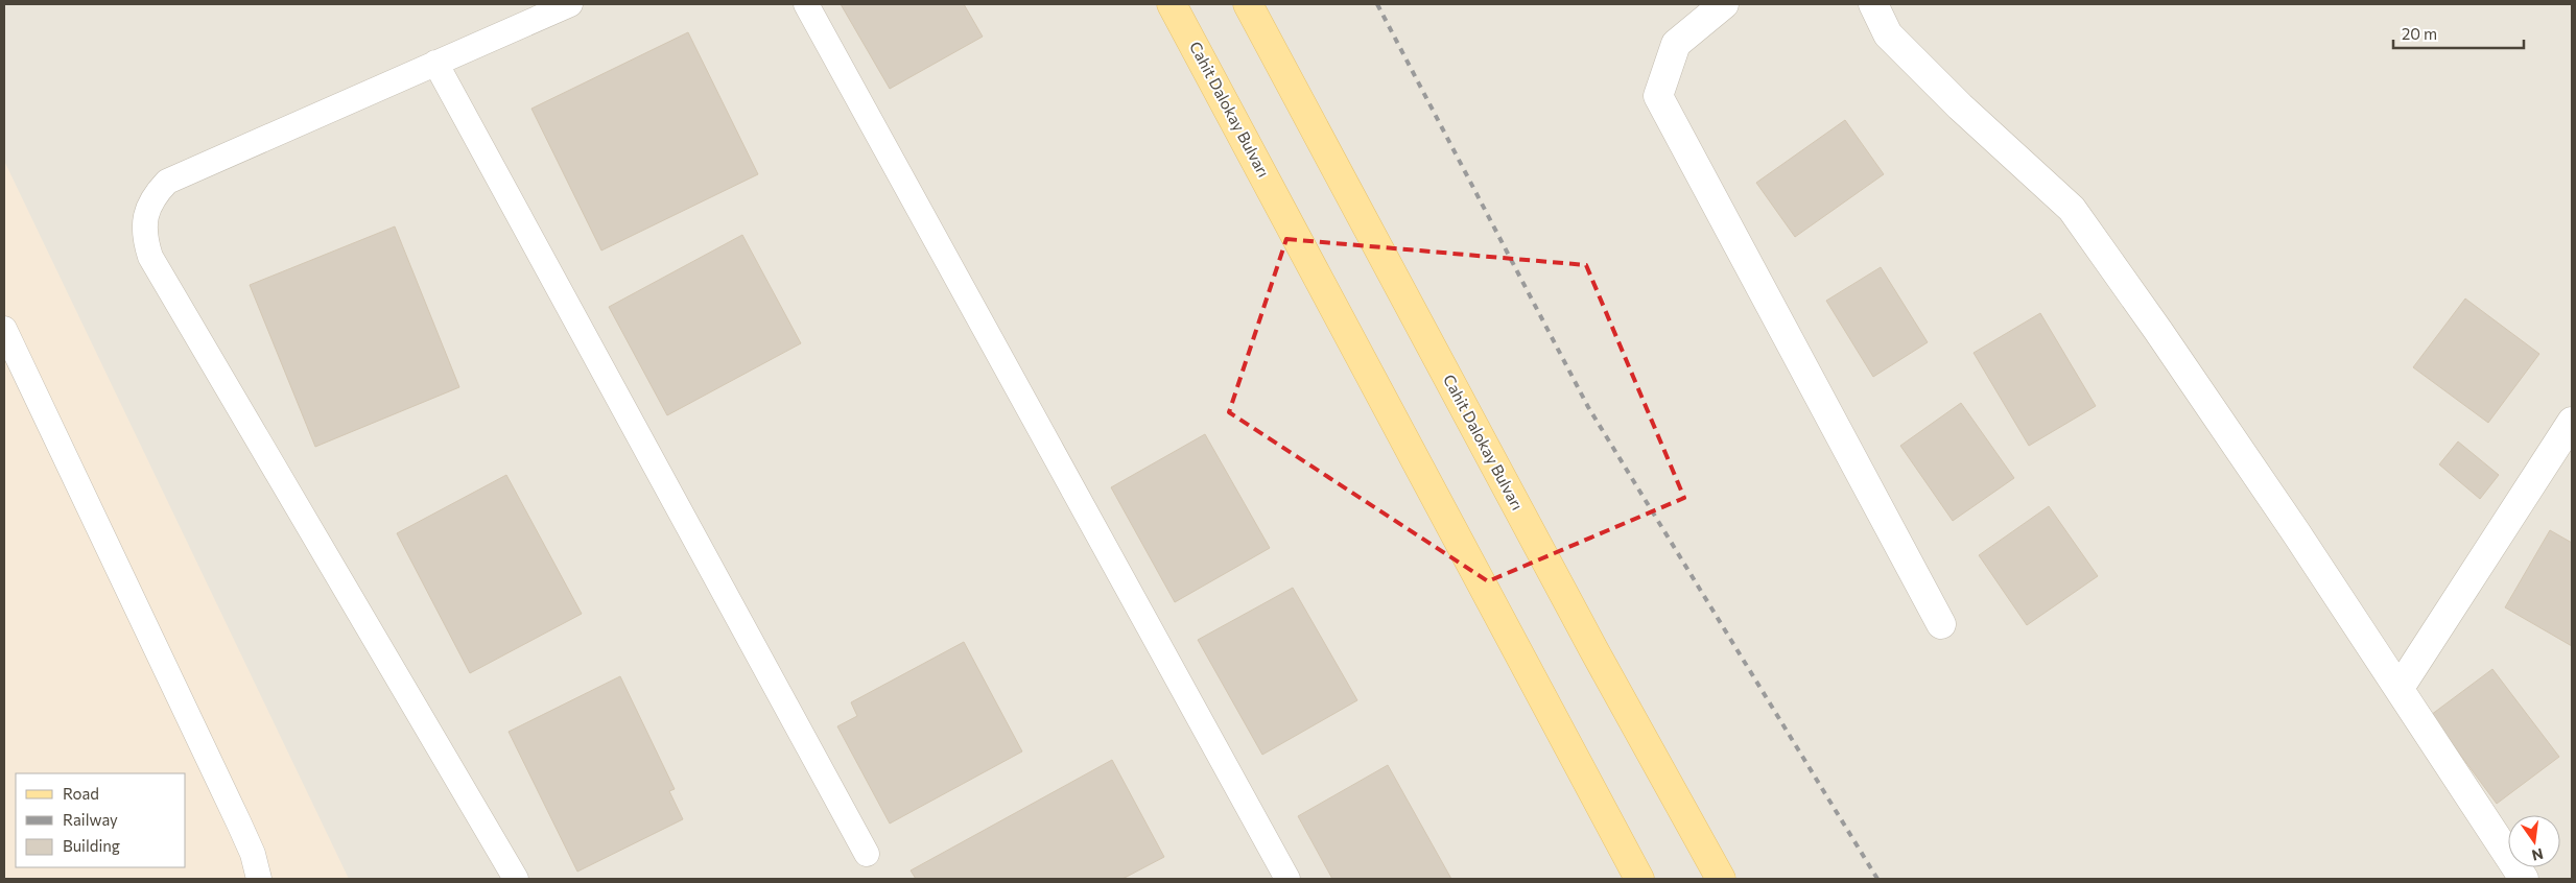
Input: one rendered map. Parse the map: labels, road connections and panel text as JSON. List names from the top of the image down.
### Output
{
  "streets": {
    "main road": ["Cahit Dalokay Bulvarı"]
  },
  "legend": ["Road", "Railway", "Building"],
  "scale_bar": "20 m",
  "north": "bottom"
}
